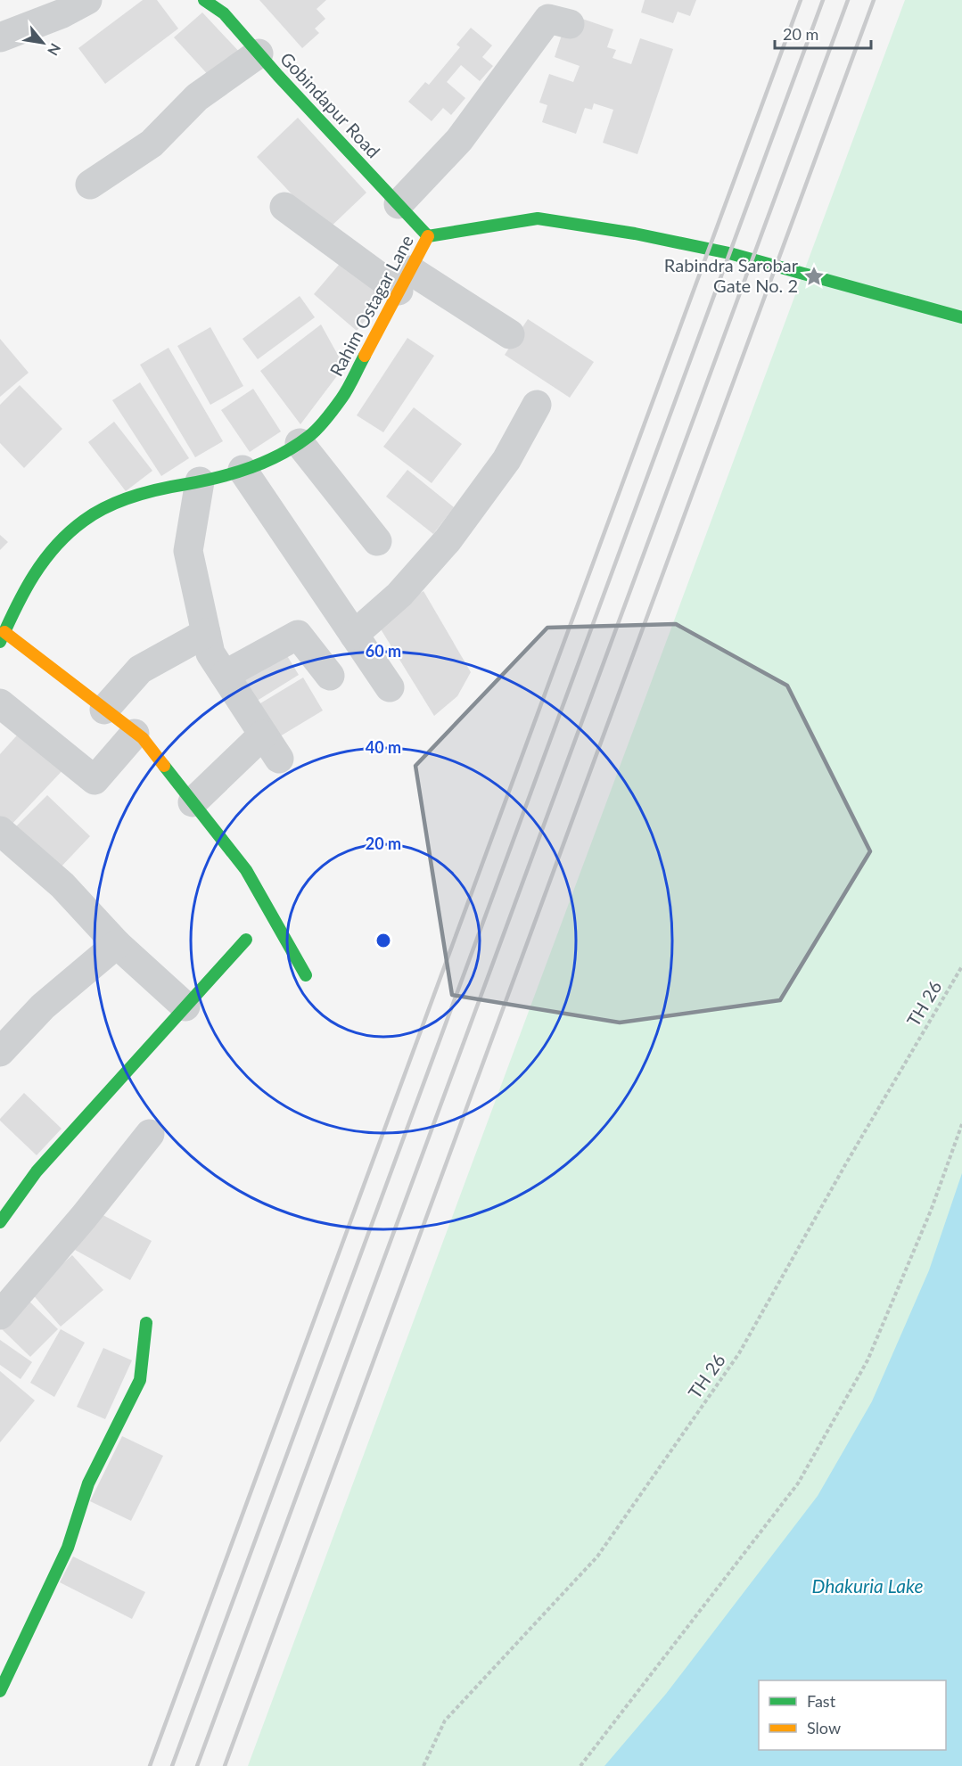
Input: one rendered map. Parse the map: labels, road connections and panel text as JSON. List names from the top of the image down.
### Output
{
  "streets": {
    "street": ["Gobindapur Road", "Rahim Ostagar Lane"],
    "path": ["TH 26"]
  },
  "crossings": [
    ["Gobindapur Road", "Rahim Ostagar Lane"]
  ],
  "water": ["Dhakuria Lake"],
  "places": {
    "place": ["Rabindra Sarobar Gate No. 2"]
  },
  "legend": ["Fast", "Slow"],
  "scale_bar": "20 m",
  "north": "bottom right",
  "rings": ["60 m", "40 m", "20 m"]
}
